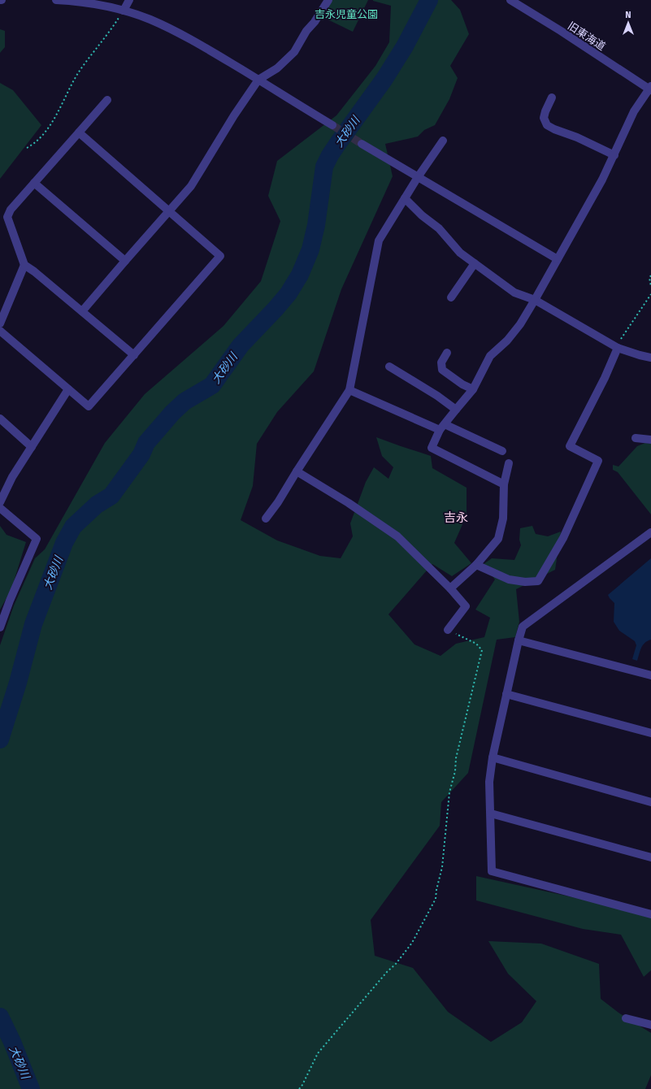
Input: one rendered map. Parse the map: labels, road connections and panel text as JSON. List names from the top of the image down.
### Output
{
  "streets": {
    "street": ["旧東海道"]
  },
  "districts": ["吉永"],
  "water": ["大砂川"],
  "parks": ["吉永児童公園"],
  "north": "top"
}
